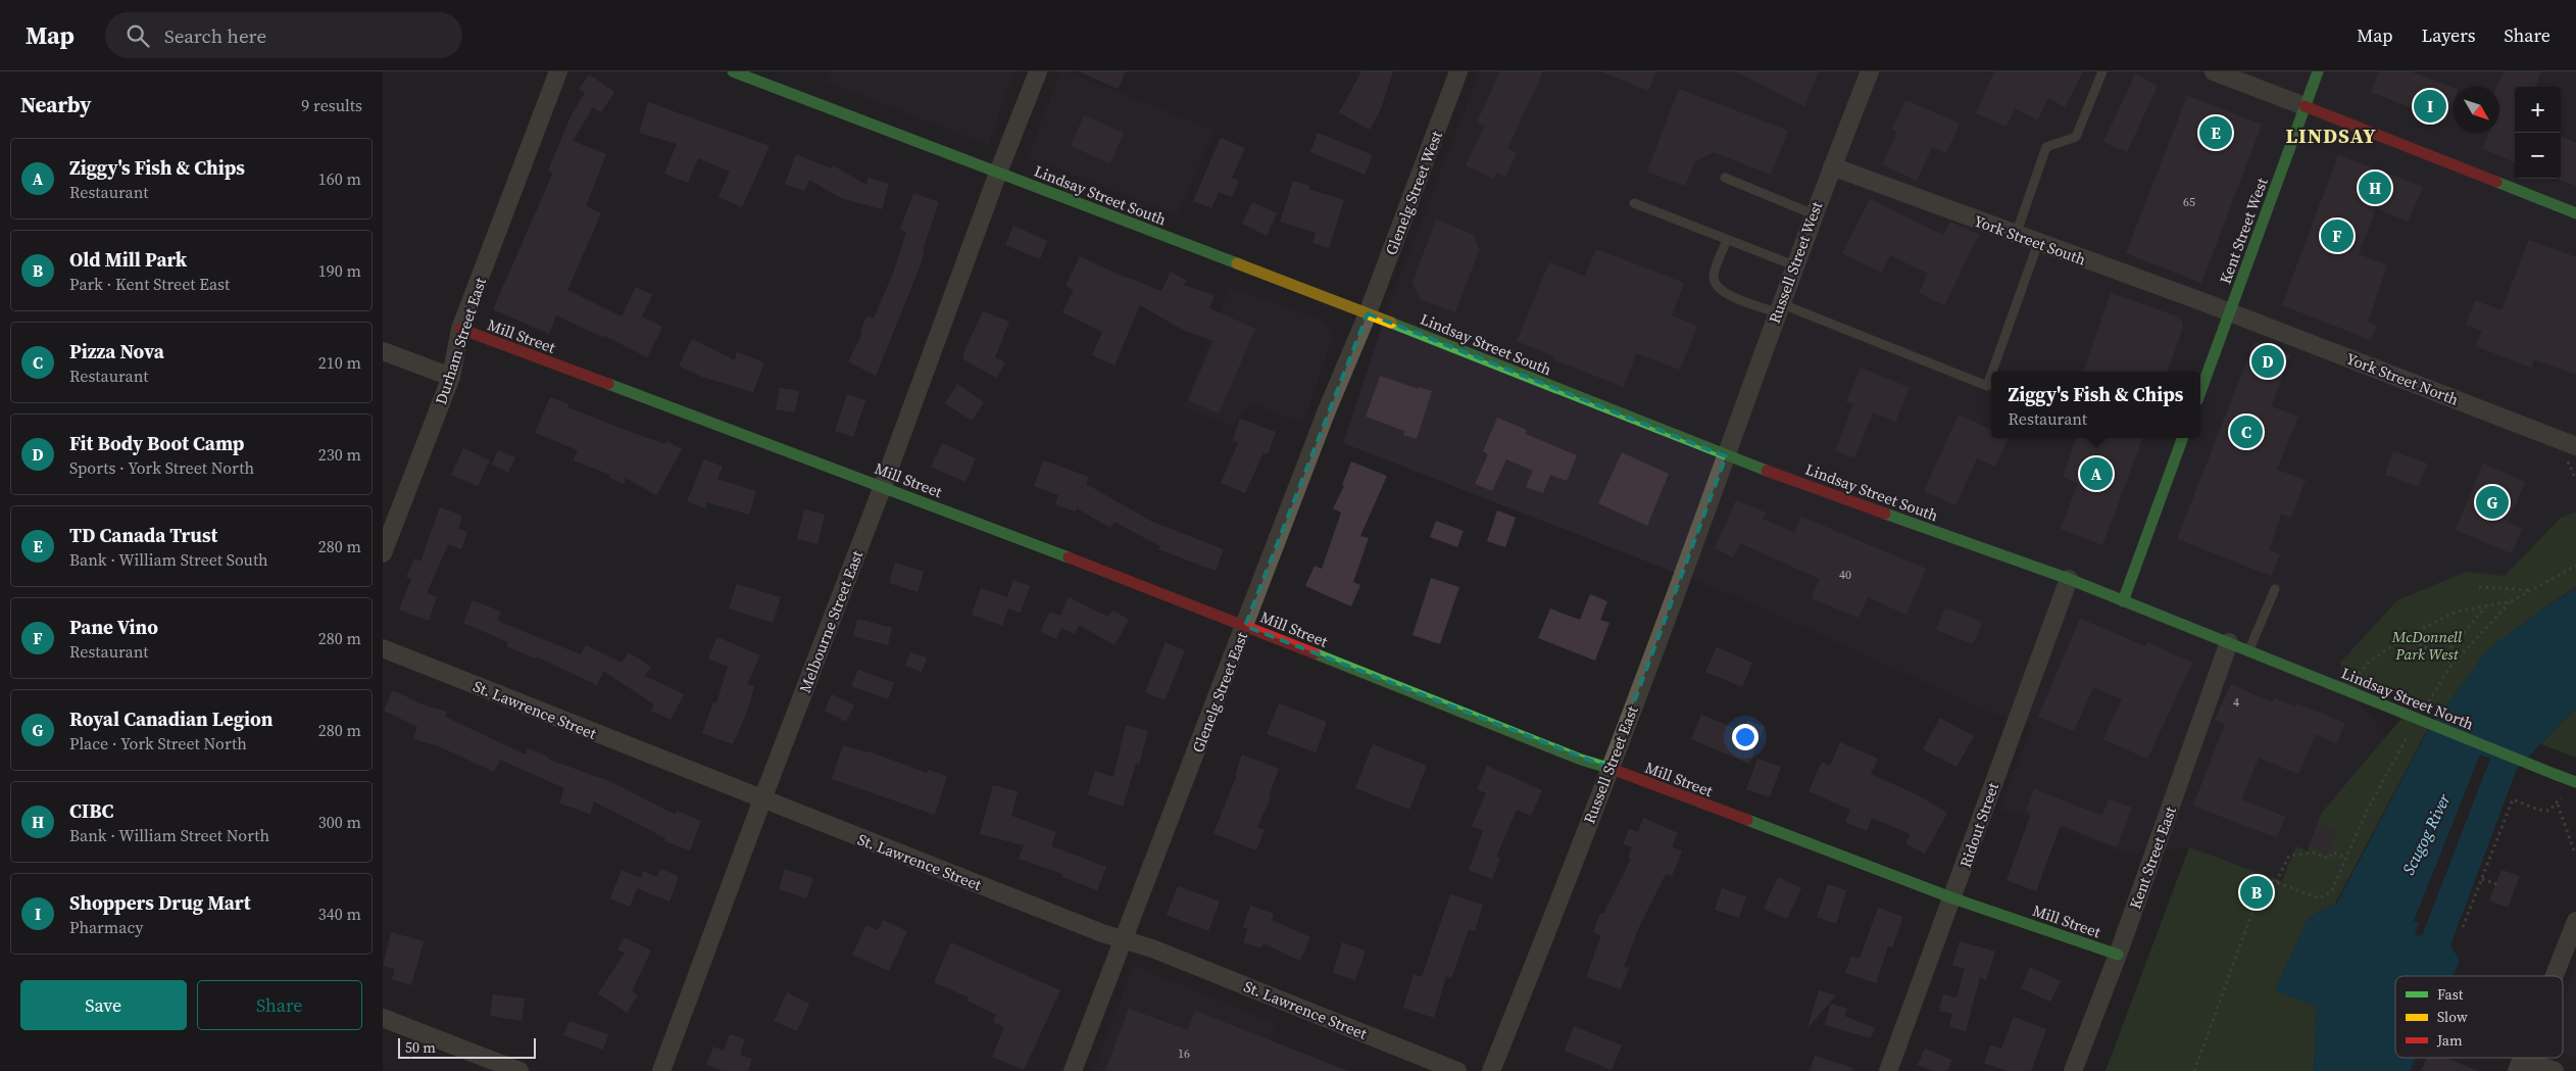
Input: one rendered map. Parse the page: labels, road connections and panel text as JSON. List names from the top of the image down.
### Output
{
  "streets": {
    "main road": [
      "Lindsay Street South",
      "Kent Street West",
      "Mill Street",
      "Lindsay Street North"
    ],
    "street": [
      "Glenelg Street West",
      "York Street South",
      "Russell Street West",
      "Durham Street East",
      "York Street North",
      "Melbourne Street East",
      "Glenelg Street East",
      "St. Lawrence Street",
      "Russell Street East",
      "Ridout Street",
      "Kent Street East"
    ]
  },
  "crossings": [
    ["Glenelg Street West", "Lindsay Street South"],
    ["Glenelg Street West", "Glenelg Street East"],
    ["Lindsay Street South", "Russell Street West"],
    ["Lindsay Street South", "Melbourne Street East"],
    ["Lindsay Street South", "Glenelg Street East"],
    ["Lindsay Street South", "Lindsay Street North"],
    ["Lindsay Street South", "Russell Street East"],
    ["Lindsay Street South", "Ridout Street"],
    ["Lindsay Street South", "Kent Street East"],
    ["Kent Street West", "York Street South"],
    ["Kent Street West", "York Street North"],
    ["York Street South", "Russell Street West"],
    ["York Street South", "York Street North"],
    ["Russell Street West", "Russell Street East"],
    ["Mill Street", "Durham Street East"],
    ["Mill Street", "Melbourne Street East"],
    ["Mill Street", "Glenelg Street East"],
    ["Mill Street", "Russell Street East"],
    ["Mill Street", "Ridout Street"],
    ["Mill Street", "Kent Street East"],
    ["Melbourne Street East", "St. Lawrence Street"],
    ["Glenelg Street East", "St. Lawrence Street"],
    ["Lindsay Street North", "Kent Street East"]
  ],
  "districts": ["LINDSAY"],
  "water": ["Scugog River"],
  "parks": ["McDonnell Park West"],
  "house_numbers": [
    "65",
    "40",
    "4",
    "16"
  ],
  "legend": ["Fast", "Slow", "Jam"],
  "scale_bar": "50 m",
  "north": "bottom right",
  "page": {
    "header": "Map",
    "search": "Search here",
    "nav": ["Map", "Layers", "Share"],
    "heading": ["Nearby", "9 results"],
    "map_buttons": ["+", "−"],
    "pins": [
      "I",
      "E",
      "H",
      "F",
      "D",
      "C",
      "A",
      "G",
      "B"
    ],
    "list": [
      {
        "mark": "A",
        "name": "Ziggy's Fish & Chips",
        "note": "Restaurant",
        "value": "160 m"
      },
      {
        "mark": "B",
        "name": "Old Mill Park",
        "note": "Park · Kent Street East",
        "value": "190 m"
      },
      {
        "mark": "C",
        "name": "Pizza Nova",
        "note": "Restaurant",
        "value": "210 m"
      },
      {
        "mark": "D",
        "name": "Fit Body Boot Camp",
        "note": "Sports · York Street North",
        "value": "230 m"
      },
      {
        "mark": "E",
        "name": "TD Canada Trust",
        "note": "Bank · William Street South",
        "value": "280 m"
      },
      {
        "mark": "F",
        "name": "Pane Vino",
        "note": "Restaurant",
        "value": "280 m"
      },
      {
        "mark": "G",
        "name": "Royal Canadian Legion",
        "note": "Place · York Street North",
        "value": "280 m"
      },
      {
        "mark": "H",
        "name": "CIBC",
        "note": "Bank · William Street North",
        "value": "300 m"
      },
      {
        "mark": "I",
        "name": "Shoppers Drug Mart",
        "note": "Pharmacy",
        "value": "340 m"
      }
    ],
    "popup": ["Ziggy's Fish & Chips", "Restaurant"],
    "buttons": ["Save", "Share"],
    "scale": "50 m"
  }
}
